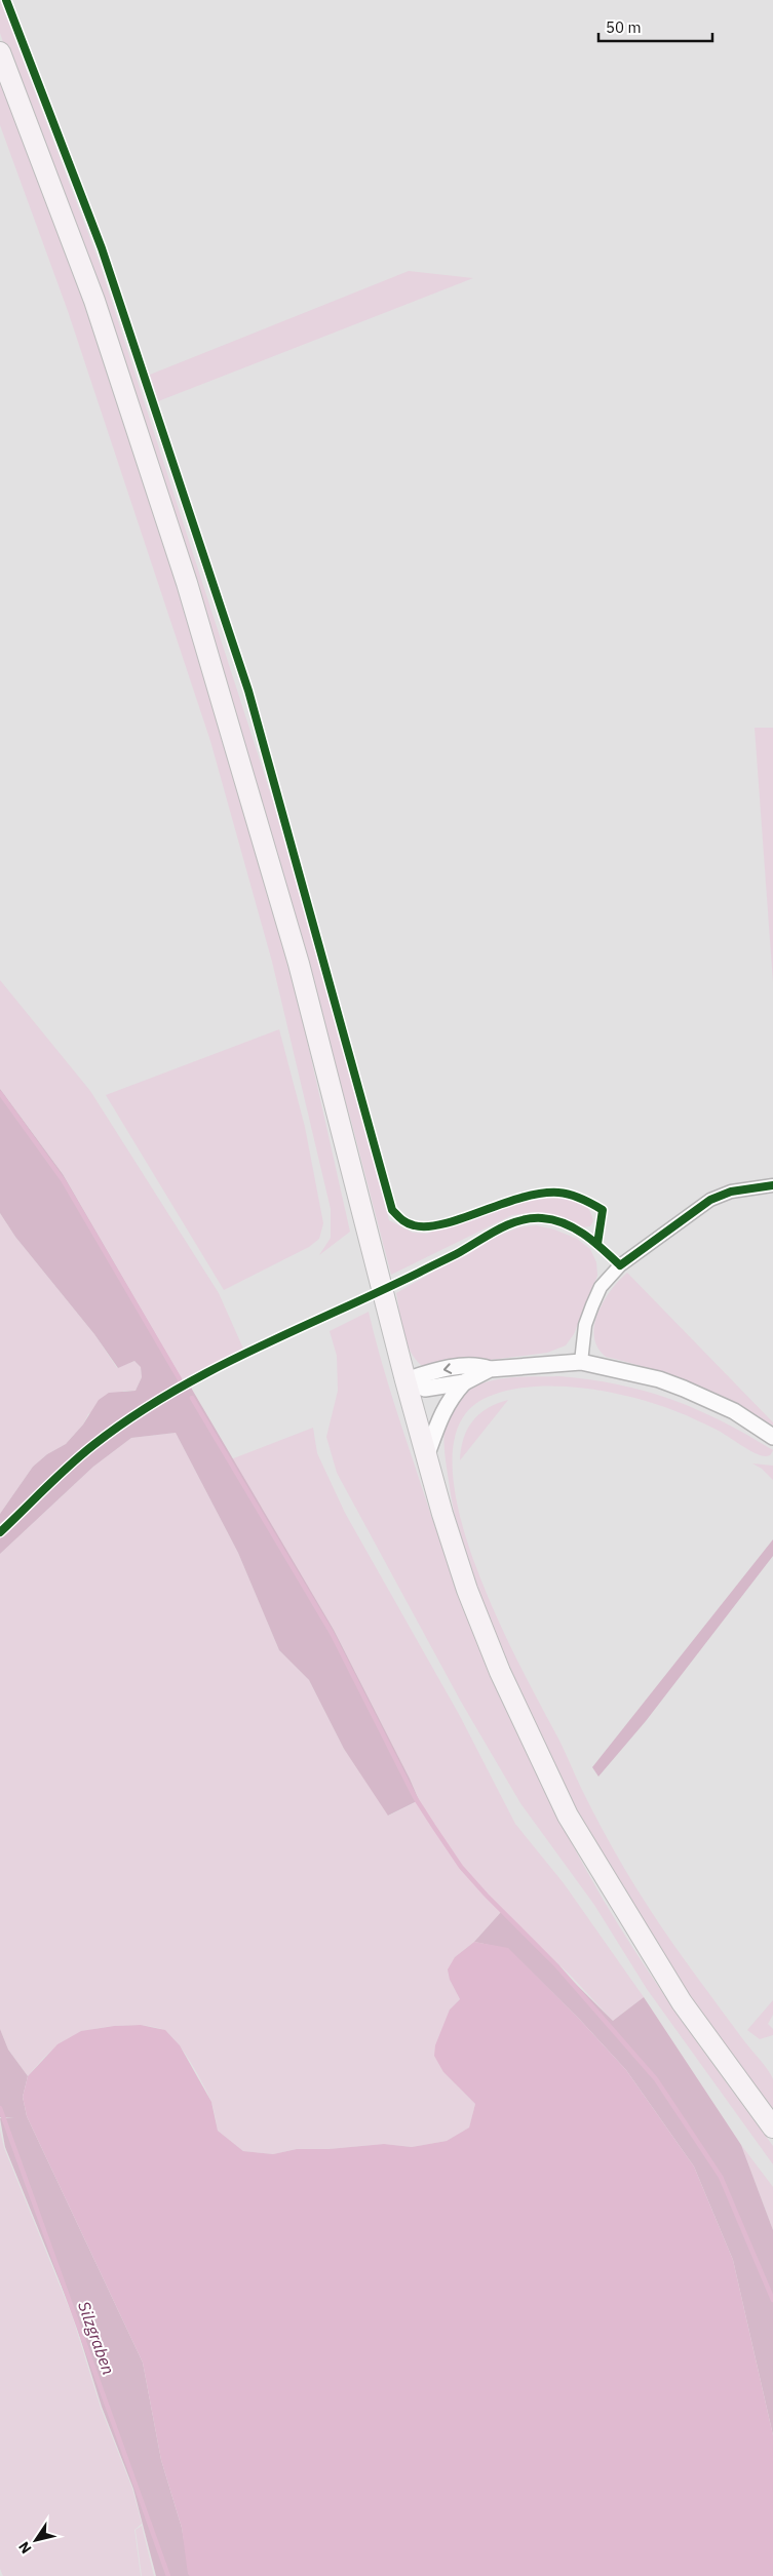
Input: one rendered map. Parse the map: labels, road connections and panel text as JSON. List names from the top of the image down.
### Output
{
  "water": ["Silzgraben"],
  "scale_bar": "50 m",
  "north": "bottom left"
}
